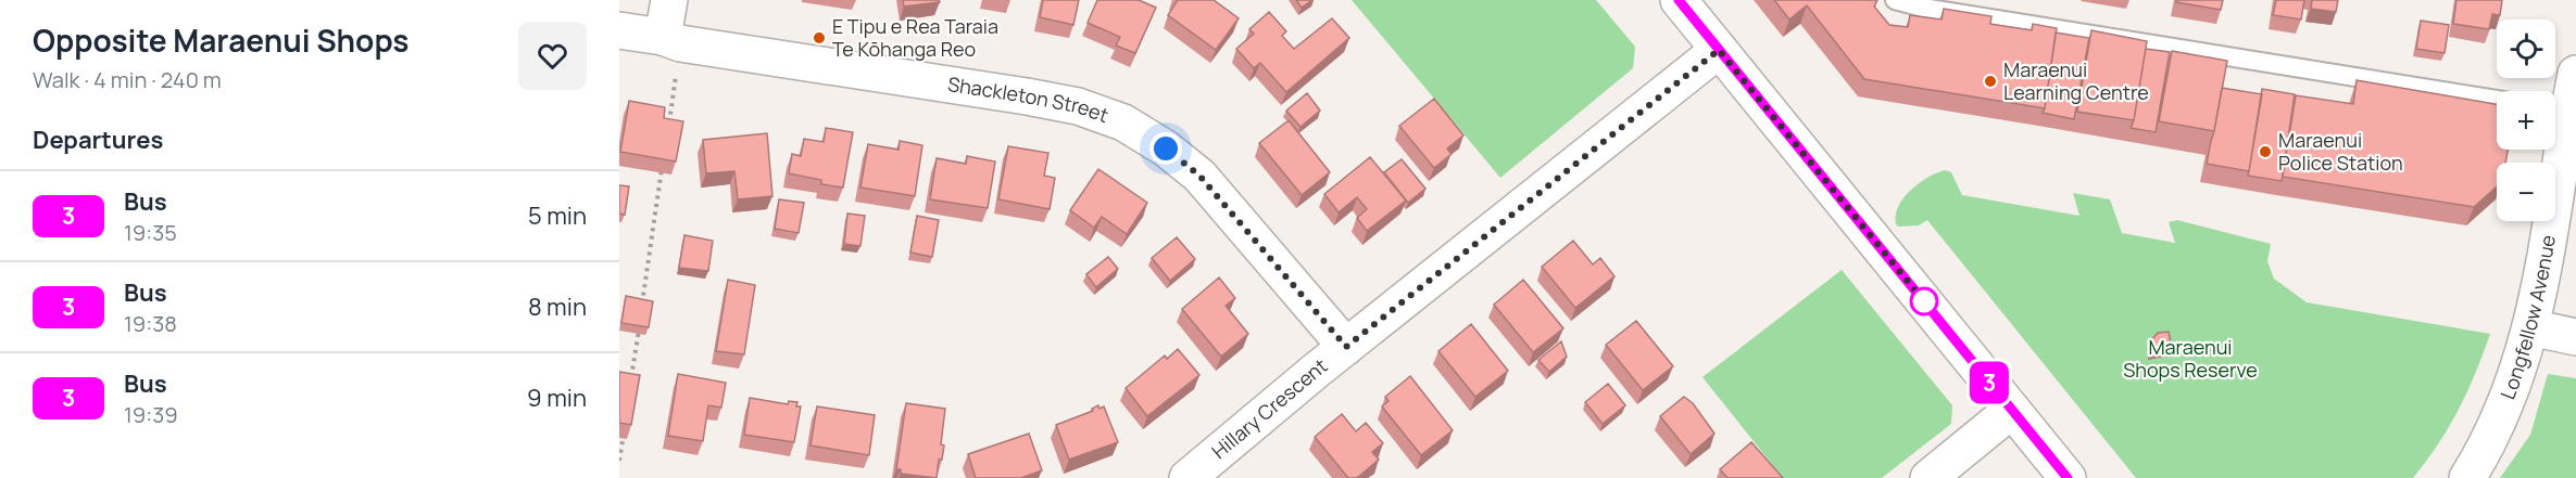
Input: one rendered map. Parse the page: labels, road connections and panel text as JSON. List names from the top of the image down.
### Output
{
  "streets": {
    "street": ["Shackleton Street", "Longfellow Avenue", "Hillary Crescent"]
  },
  "crossings": [
    ["Shackleton Street", "Hillary Crescent"]
  ],
  "parks": ["Maraenui Shops Reserve"],
  "places": ["E Tipu e Rea Taraia Te Kōhanga Reo", "Maraenui Learning Centre", "Maraenui Police Station"],
  "lines": ["bus line 3"],
  "page": {
    "heading": [
      ["Opposite Maraenui Shops", "Walk · 4 min · 240 m"],
      "Departures"
    ],
    "on_map": "3",
    "map_buttons": ["+", "−"],
    "list": [
      {
        "mark": "3",
        "name": "Bus",
        "note": "19:35",
        "value": "5 min"
      },
      {
        "mark": "3",
        "name": "Bus",
        "note": "19:38",
        "value": "8 min"
      },
      {
        "mark": "3",
        "name": "Bus",
        "note": "19:39",
        "value": "9 min"
      }
    ]
  }
}
